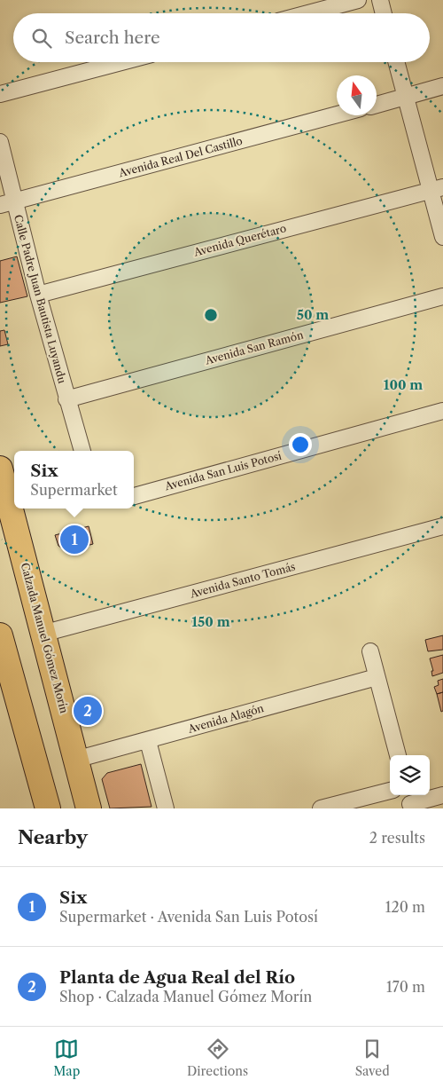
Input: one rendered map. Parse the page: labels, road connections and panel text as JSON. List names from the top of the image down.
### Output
{
  "streets": {
    "main road": ["Calzada Manuel Gómez Morín"],
    "street": [
      "Avenida Real Del Castillo",
      "Avenida Querétaro",
      "Calle Padre Juan Bautista Luyandu",
      "Avenida San Ramón",
      "Avenida San Luis Potosí",
      "Avenida Santo Tomás",
      "Avenida Alagón"
    ]
  },
  "crossings": [
    ["Avenida Real Del Castillo", "Calle Padre Juan Bautista Luyandu"],
    ["Avenida Querétaro", "Calle Padre Juan Bautista Luyandu"],
    ["Calle Padre Juan Bautista Luyandu", "Avenida San Ramón"],
    ["Avenida Santo Tomás", "Calzada Manuel Gómez Morín"],
    ["Calzada Manuel Gómez Morín", "Avenida Alagón"]
  ],
  "north": "top",
  "page": {
    "search": "Search here",
    "popup": ["Six", "Supermarket"],
    "pins": ["1", "2"],
    "heading": ["Nearby", "2 results"],
    "list": [
      {
        "mark": "1",
        "name": "Six",
        "note": "Supermarket · Avenida San Luis Potosí",
        "value": "120 m"
      },
      {
        "mark": "2",
        "name": "Planta de Agua Real del Río",
        "note": "Shop · Calzada Manuel Gómez Morín",
        "value": "170 m"
      }
    ],
    "nav": ["Map", "Directions", "Saved"]
  },
  "rings": ["50 m", "100 m", "150 m"]
}
